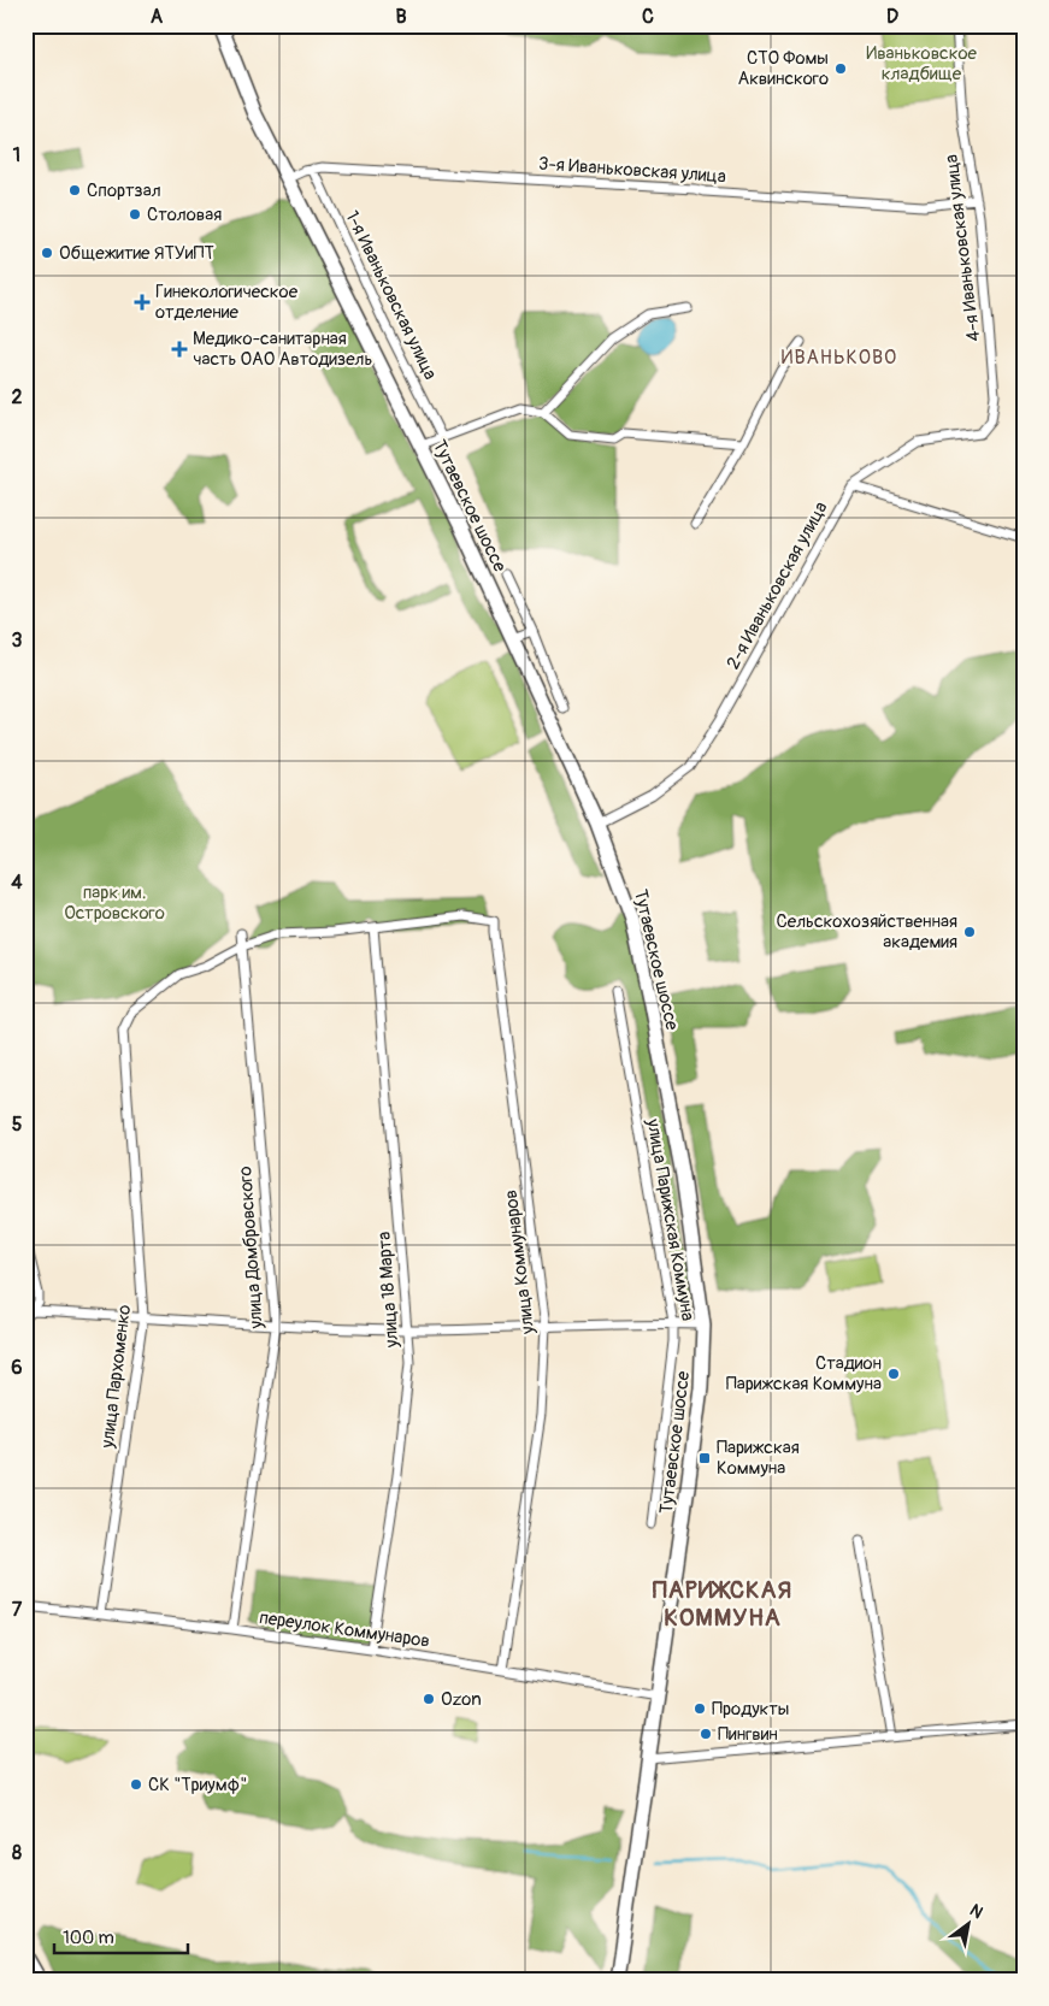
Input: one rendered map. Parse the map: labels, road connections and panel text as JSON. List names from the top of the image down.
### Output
{
  "streets": {
    "main road": ["Тутаевское шоссе"],
    "street": [
      "3-я Иваньковская улица",
      "4-я Иваньковская улица",
      "1-я Иваньковская улица",
      "2-я Иваньковская улица",
      "улица Парижская Коммуна",
      "улица Домбровского",
      "улица Коммунаров",
      "улица 18 Марта",
      "улица Пархоменко",
      "переулок Коммунаров"
    ]
  },
  "crossings": [
    ["3-я Иваньковская улица", "4-я Иваньковская улица"],
    ["3-я Иваньковская улица", "1-я Иваньковская улица"],
    ["3-я Иваньковская улица", "Тутаевское шоссе"],
    ["4-я Иваньковская улица", "2-я Иваньковская улица"],
    ["Тутаевское шоссе", "2-я Иваньковская улица"],
    ["Тутаевское шоссе", "переулок Коммунаров"],
    ["улица Домбровского", "улица Пархоменко"],
    ["улица Домбровского", "переулок Коммунаров"],
    ["улица Коммунаров", "улица 18 Марта"],
    ["улица Коммунаров", "переулок Коммунаров"],
    ["улица 18 Марта", "переулок Коммунаров"],
    ["улица Пархоменко", "переулок Коммунаров"]
  ],
  "districts": ["ИВАНЬКОВО", "ПАРИЖСКАЯ КОММУНА"],
  "parks": ["Иваньковское кладбище", "парк им. Островского"],
  "places": {
    "other": [
      "СТО Фомы Аквинского",
      "Спортзал",
      "Столовая",
      "Общежитие ЯТУиПТ",
      "Сельскохозяйственная академия",
      "Стадион Парижская Коммуна",
      "Ozon",
      "Продукты",
      "Пингвин",
      "СК \"Триумф\""
    ],
    "health": ["Гинекологическое отделение", "Медико-санитарная часть ОАО Автодизель"],
    "transit": ["Парижская Коммуна"]
  },
  "scale_bar": "100 m",
  "north": "top right",
  "grid": {
    "columns": [
      "A",
      "B",
      "C",
      "D"
    ],
    "rows": [
      "1",
      "2",
      "3",
      "4",
      "5",
      "6",
      "7",
      "8"
    ]
  }
}
